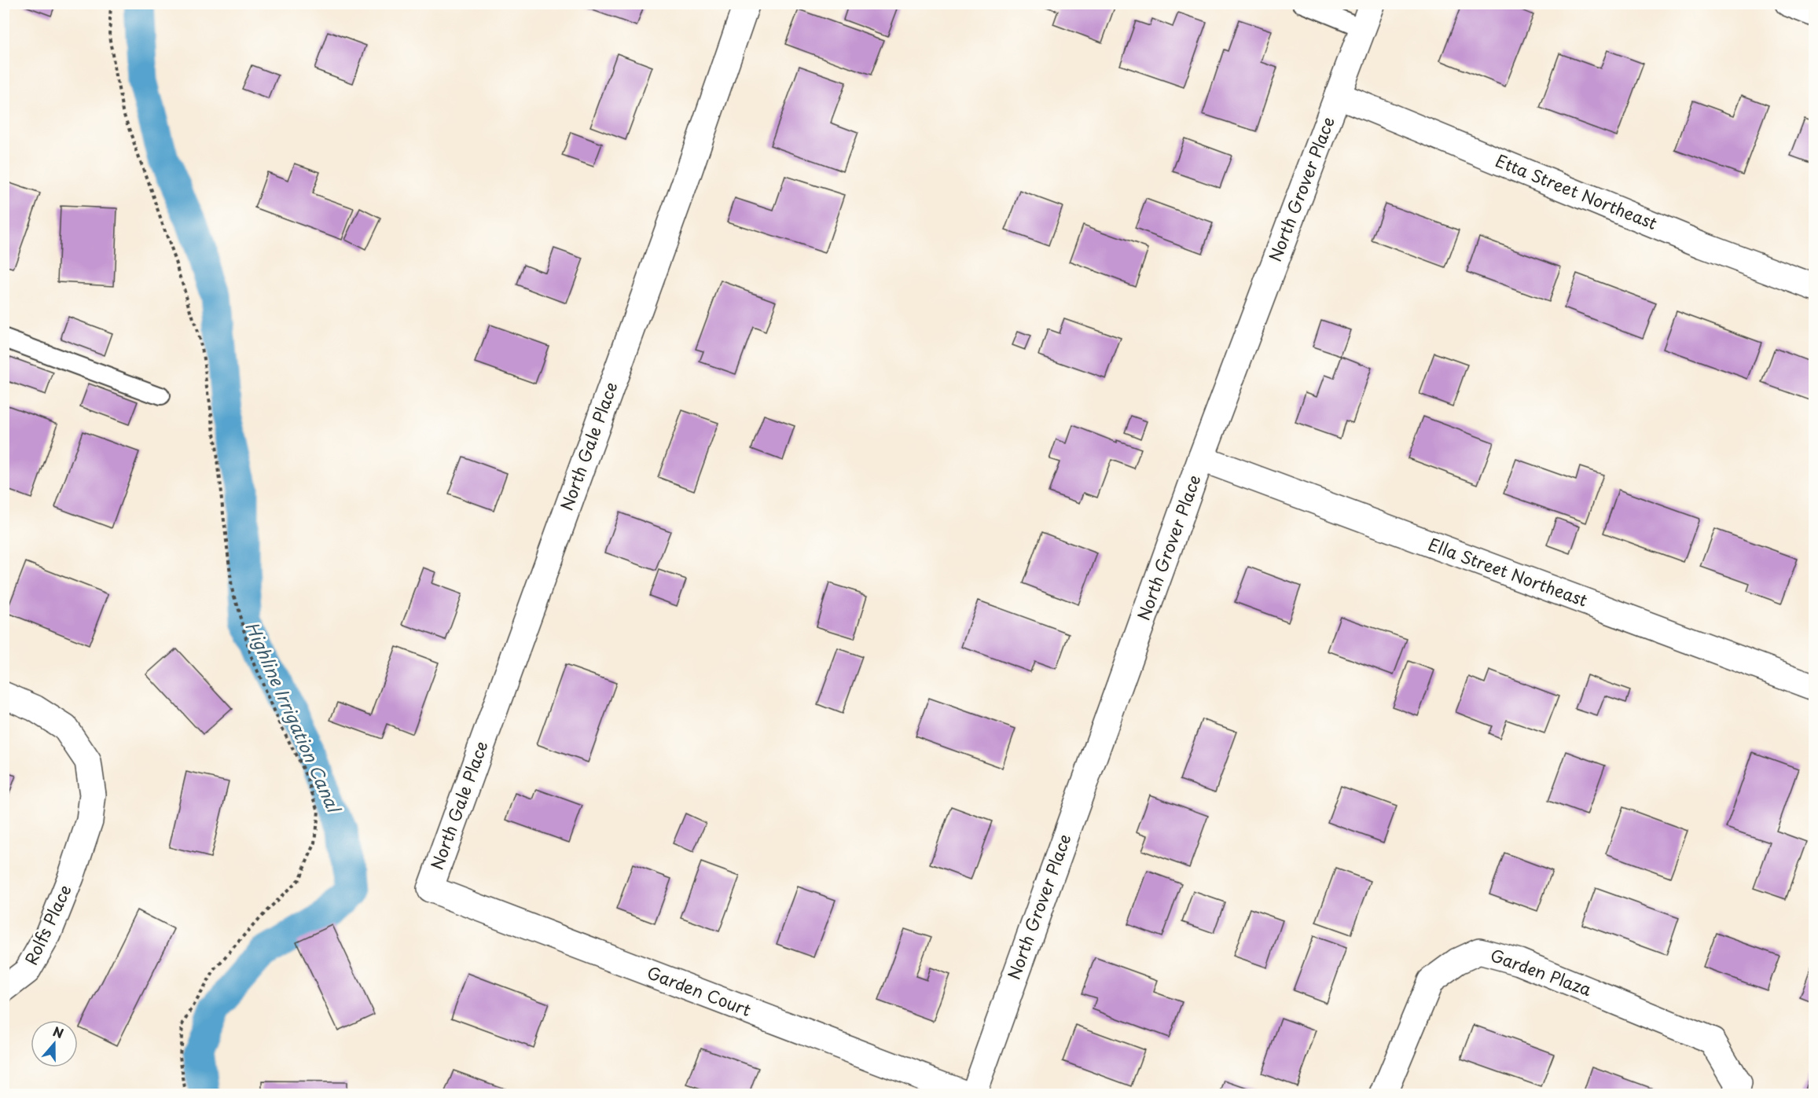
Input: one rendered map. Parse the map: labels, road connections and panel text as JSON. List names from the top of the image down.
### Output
{
  "streets": {
    "street": [
      "North Grover Place",
      "Etta Street Northeast",
      "North Gale Place",
      "Ella Street Northeast",
      "Rolfs Place",
      "Garden Plaza",
      "Garden Court"
    ]
  },
  "crossings": [
    ["North Grover Place", "Etta Street Northeast"],
    ["North Grover Place", "Ella Street Northeast"],
    ["North Gale Place", "Garden Court"]
  ],
  "water": ["Highline Irrigation Canal"],
  "north": "top"
}
